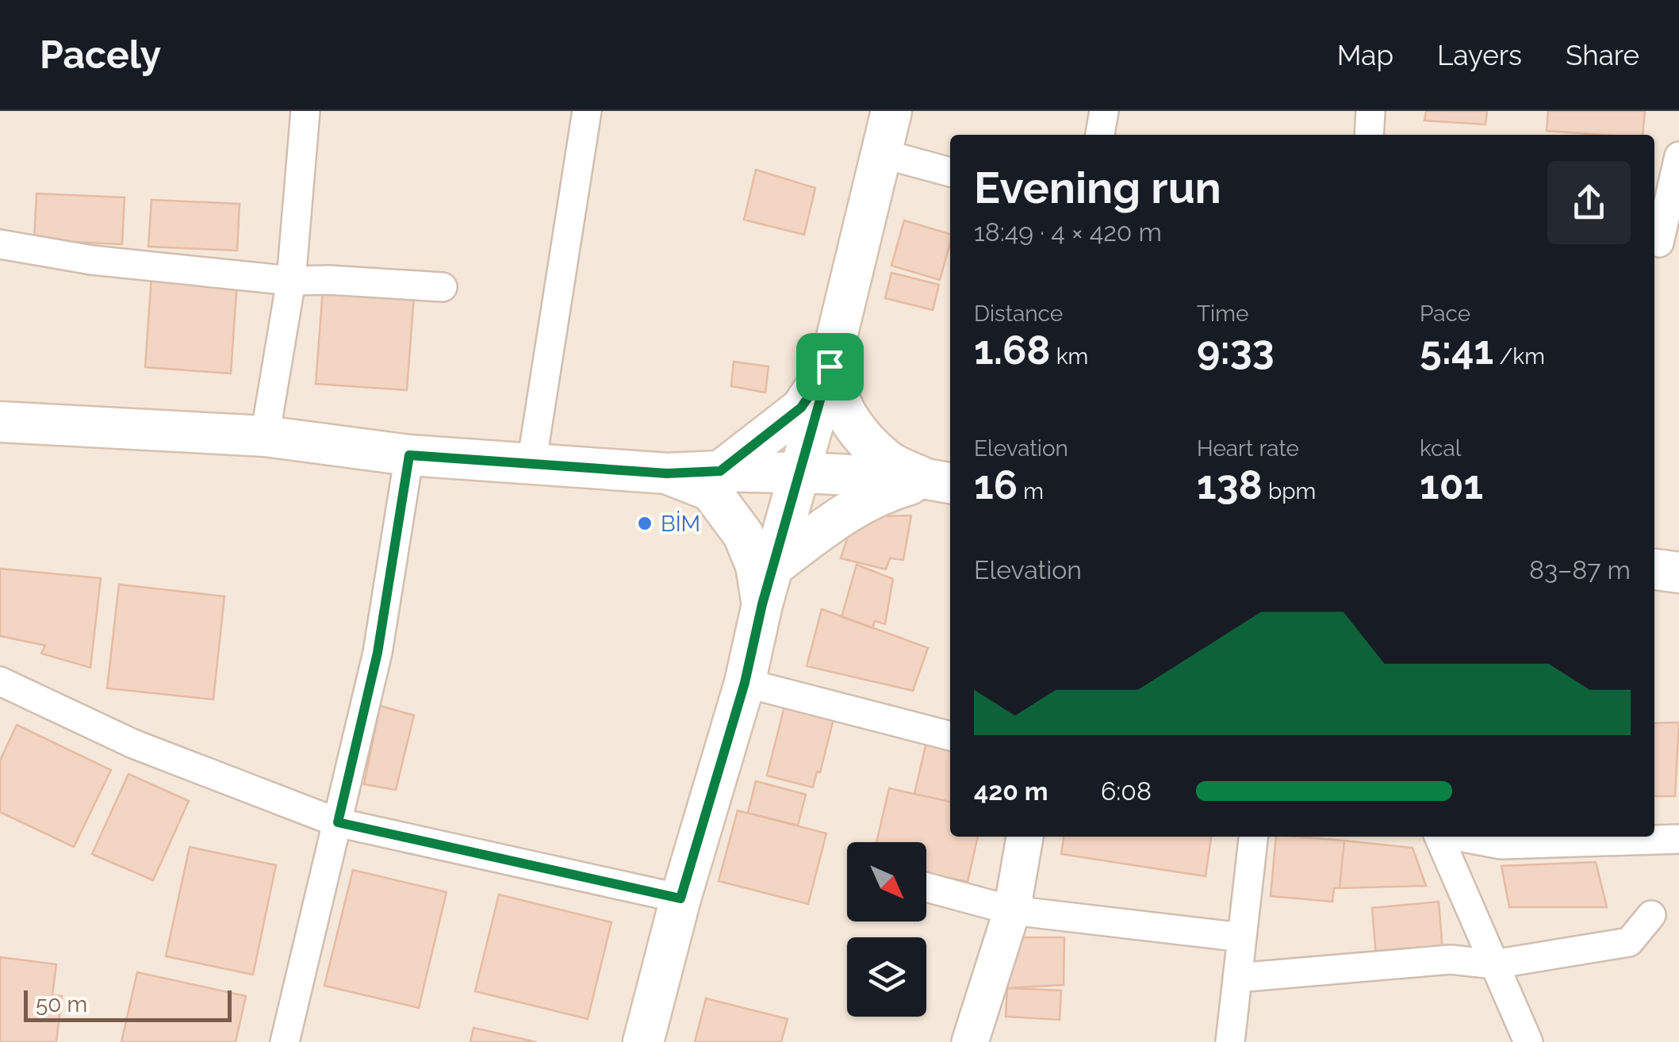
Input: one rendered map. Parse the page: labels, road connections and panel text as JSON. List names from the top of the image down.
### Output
{
  "places": ["BİM"],
  "scale_bar": "50 m",
  "north": "bottom right",
  "page": {
    "header": "Pacely",
    "nav": ["Map", "Layers", "Share"],
    "heading": ["Evening run", "18:49 · 4 × 420 m"],
    "stats": [
      ["Distance", "1.68 km"],
      ["Time", "9:33"],
      ["Pace", "5:41 /km"],
      ["Elevation", "16 m"],
      ["Heart rate", "138 bpm"],
      ["kcal", "101"]
    ],
    "chart": ["Elevation", "83–87 m"],
    "list": [
      {
        "name": "420 m",
        "note": "6:08"
      }
    ],
    "scale": "50 m"
  }
}
